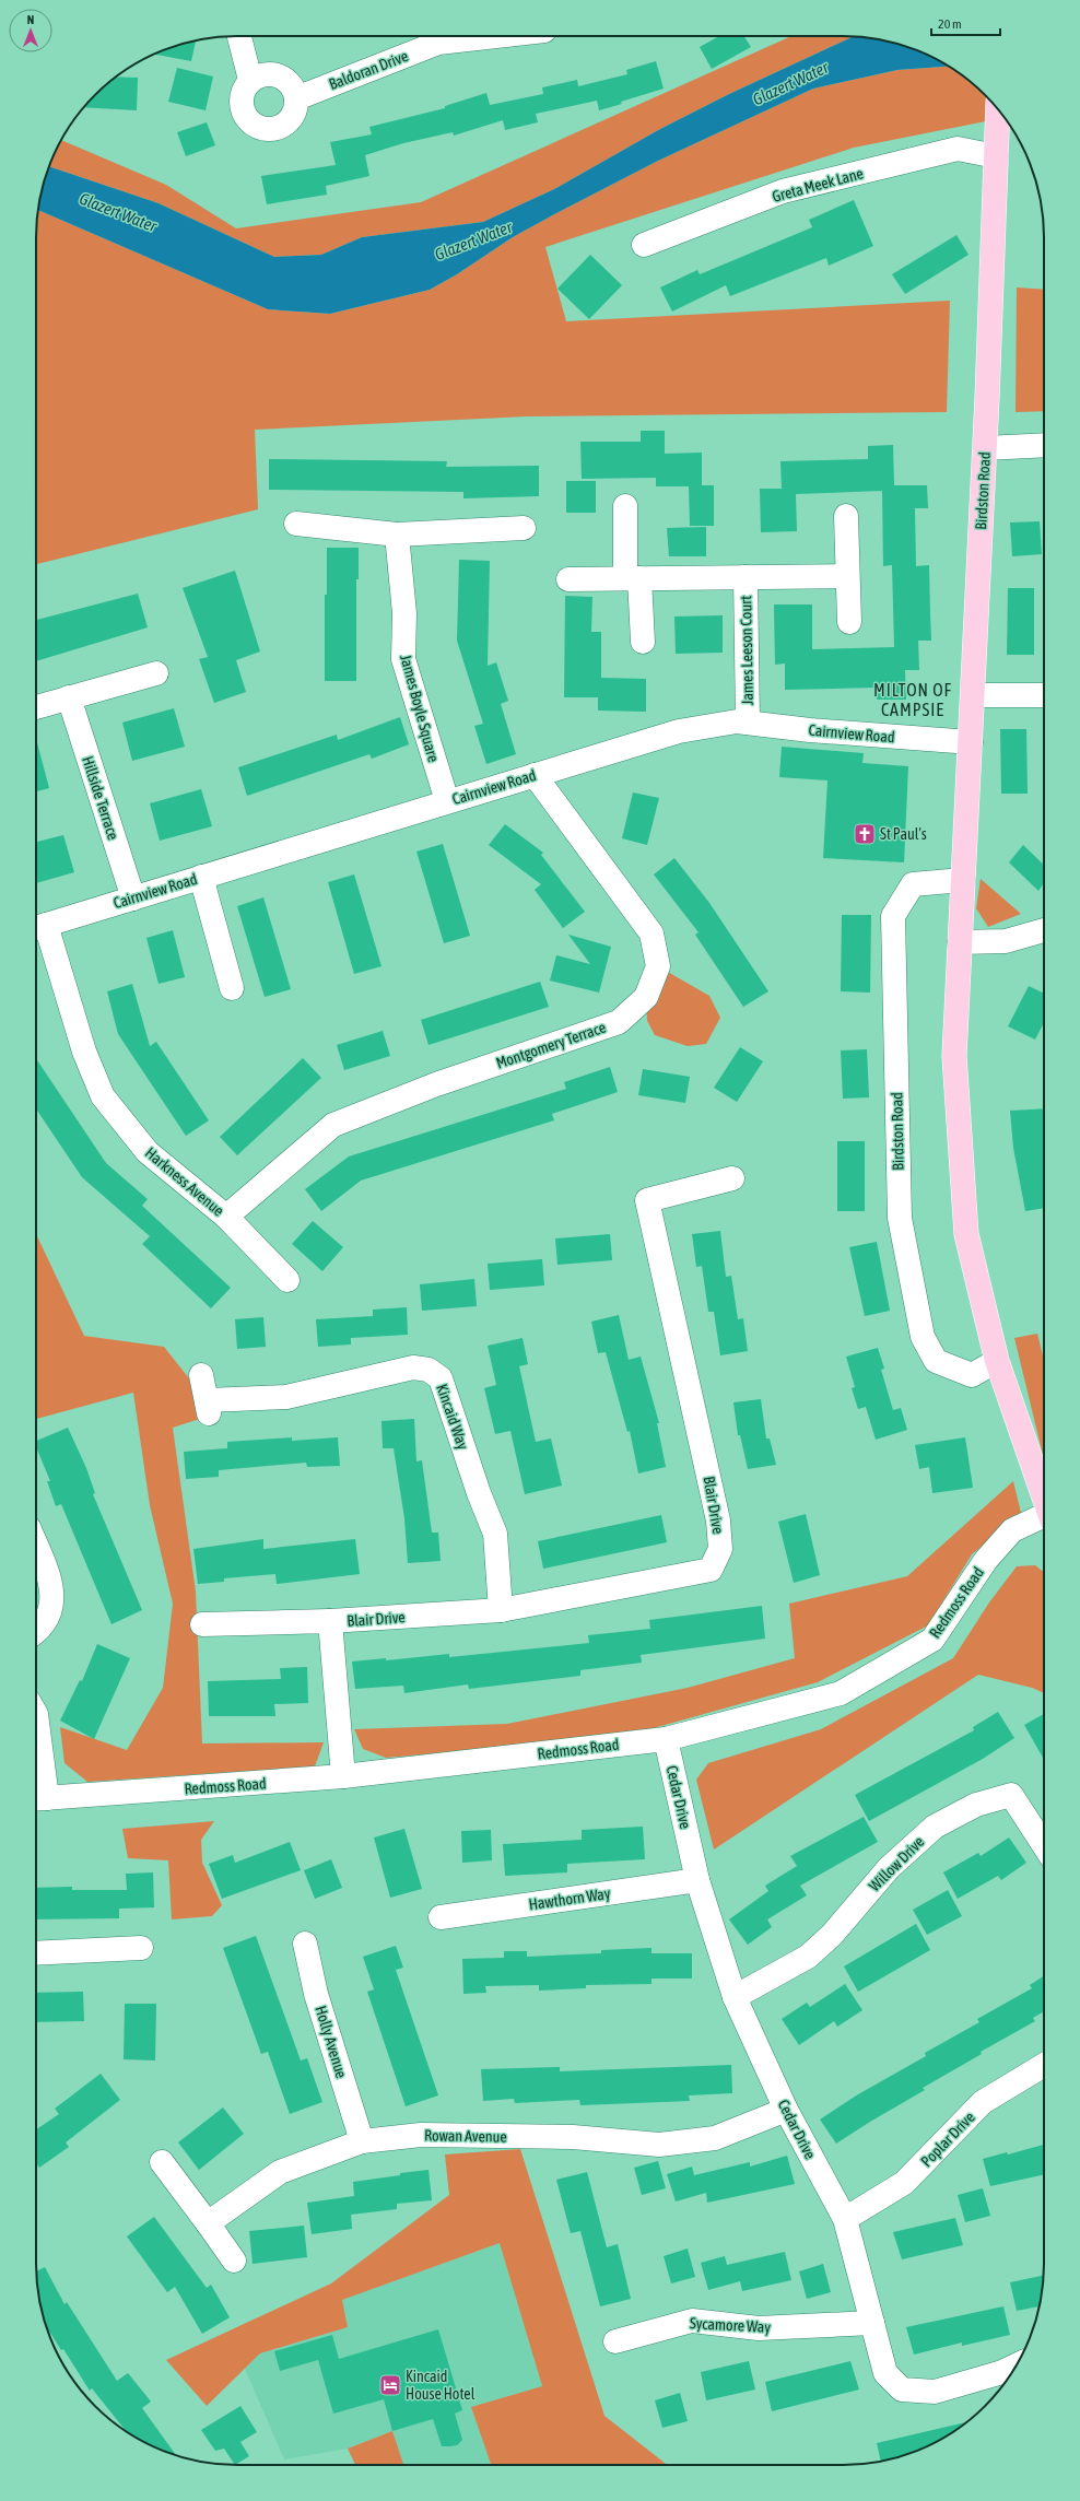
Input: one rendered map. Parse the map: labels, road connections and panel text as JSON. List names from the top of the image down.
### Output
{
  "streets": {
    "main road": ["Birdston Road"],
    "street": [
      "Baldoran Drive",
      "Greta Meek Lane",
      "James Leeson Court",
      "James Boyle Square",
      "Cairnview Road",
      "Hillside Terrace",
      "Montgomery Terrace",
      "Harkness Avenue",
      "Kincaid Way",
      "Blair Drive",
      "Redmoss Road",
      "Cedar Drive",
      "Willow Drive",
      "Hawthorn Way",
      "Holly Avenue",
      "Rowan Avenue",
      "Poplar Drive",
      "Sycamore Way"
    ]
  },
  "crossings": [
    ["Greta Meek Lane", "Birdston Road"],
    ["Birdston Road", "Cairnview Road"],
    ["James Leeson Court", "Cairnview Road"],
    ["James Boyle Square", "Cairnview Road"],
    ["Cairnview Road", "Hillside Terrace"],
    ["Cairnview Road", "Montgomery Terrace"],
    ["Cairnview Road", "Harkness Avenue"],
    ["Montgomery Terrace", "Harkness Avenue"],
    ["Kincaid Way", "Blair Drive"],
    ["Blair Drive", "Redmoss Road"],
    ["Redmoss Road", "Cedar Drive"],
    ["Cedar Drive", "Willow Drive"],
    ["Cedar Drive", "Hawthorn Way"],
    ["Cedar Drive", "Rowan Avenue"],
    ["Cedar Drive", "Poplar Drive"],
    ["Cedar Drive", "Sycamore Way"],
    ["Holly Avenue", "Rowan Avenue"]
  ],
  "districts": ["MILTON OF CAMPSIE"],
  "water": ["Glazert Water"],
  "places": {
    "church": ["St Paul's"],
    "hotel": ["Kincaid House Hotel"]
  },
  "scale_bar": "20 m",
  "north": "top"
}
